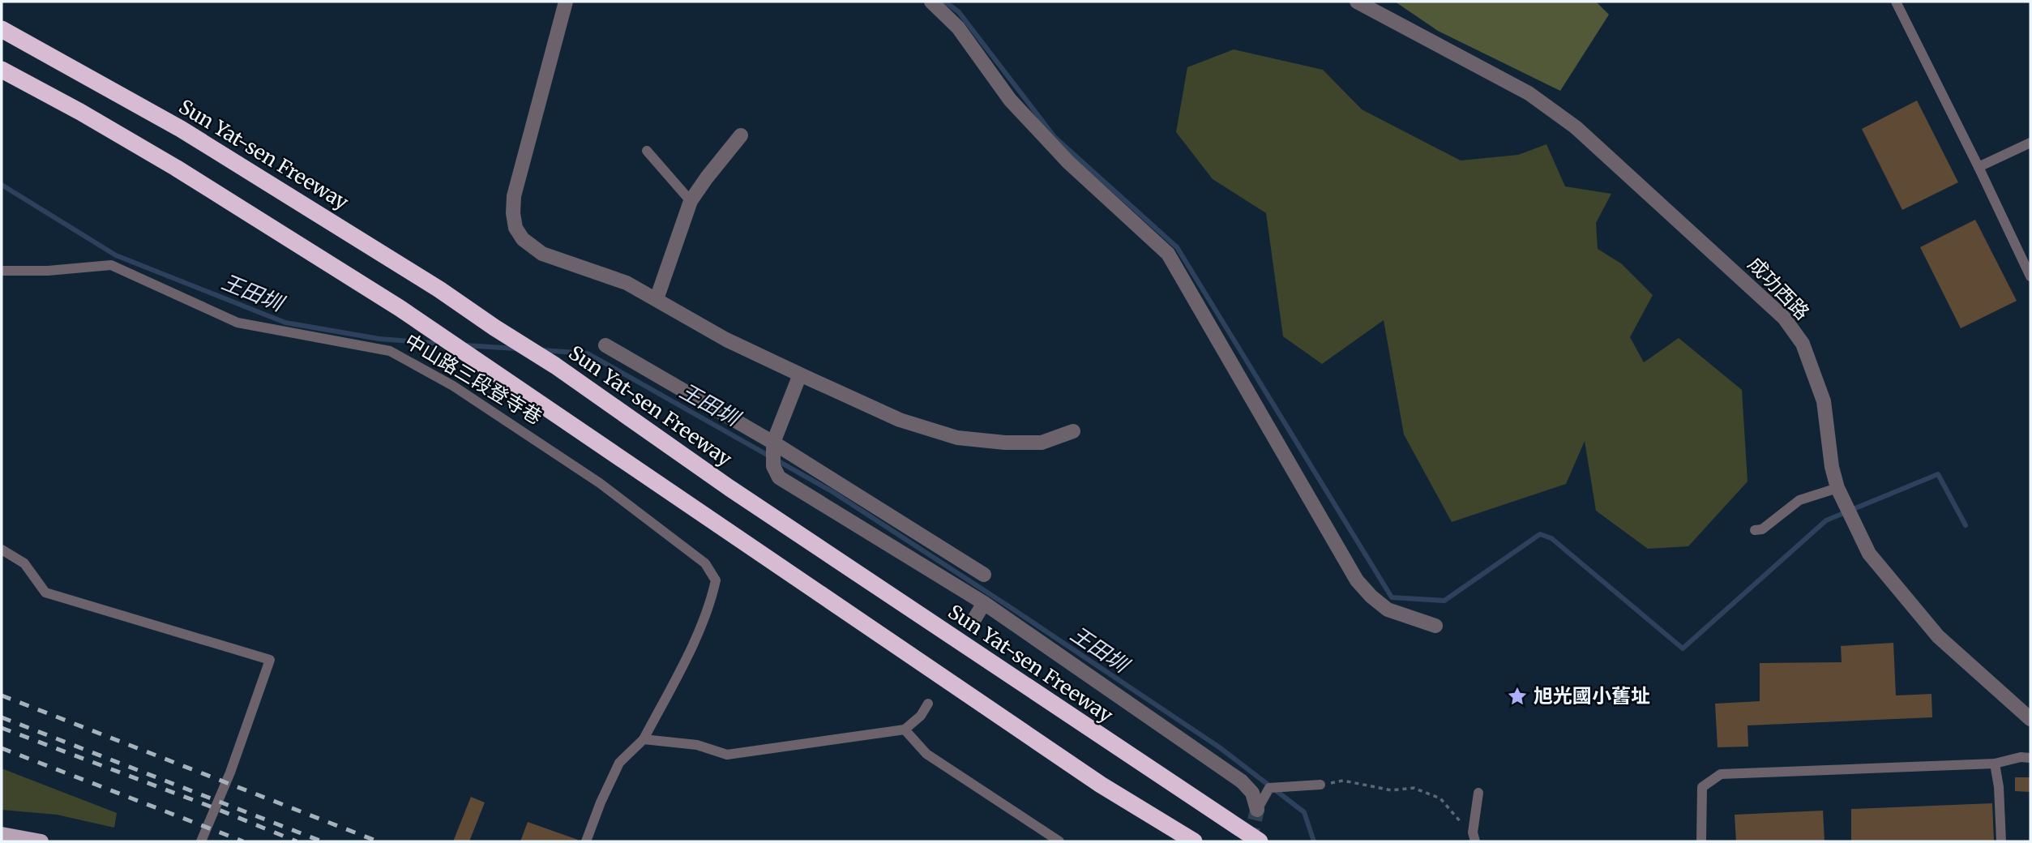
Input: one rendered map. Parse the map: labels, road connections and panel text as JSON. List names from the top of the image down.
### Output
{
  "streets": {
    "highway": ["Sun Yat-sen Freeway"],
    "street": ["成功西路"],
    "lane": ["中山路三段登寺巷"]
  },
  "water": ["王田圳"],
  "places": {
    "place": ["旭光國小舊址"]
  }
}
